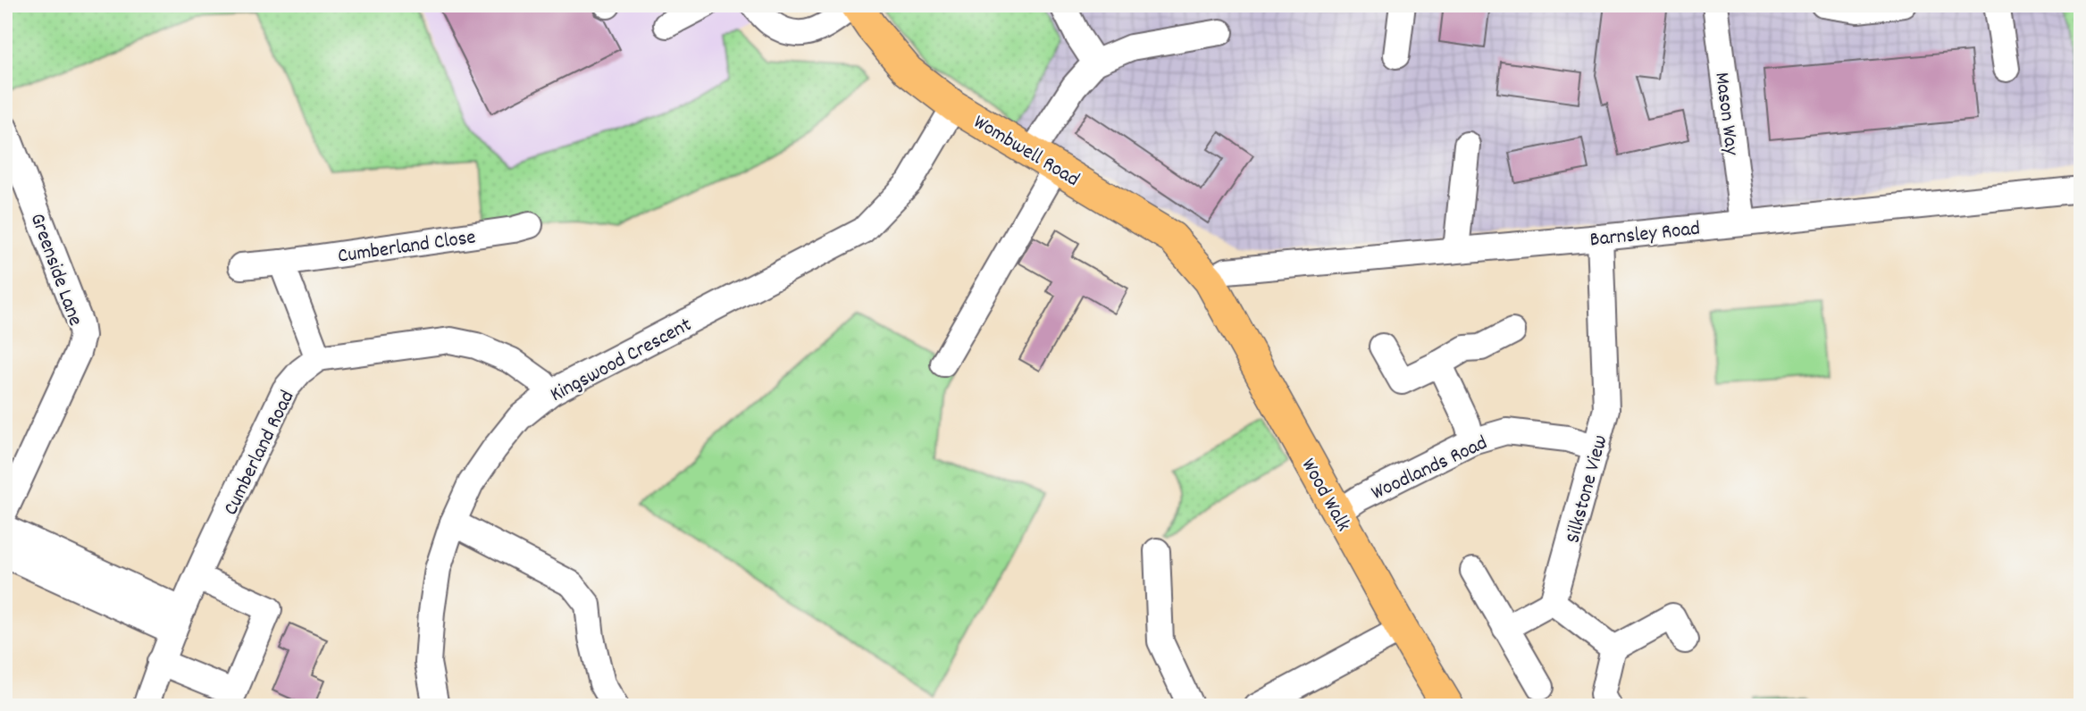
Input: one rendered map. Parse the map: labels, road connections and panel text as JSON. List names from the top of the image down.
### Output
{
  "streets": {
    "main road": ["Wombwell Road", "Wood Walk"],
    "street": [
      "Mason Way",
      "Barnsley Road",
      "Cumberland Close",
      "Greenside Lane",
      "Kingswood Crescent",
      "Cumberland Road",
      "Woodlands Road",
      "Silkstone View"
    ]
  },
  "crossings": [
    ["Mason Way", "Barnsley Road"],
    ["Wombwell Road", "Barnsley Road"],
    ["Wombwell Road", "Kingswood Crescent"],
    ["Wombwell Road", "Wood Walk"],
    ["Barnsley Road", "Silkstone View"],
    ["Barnsley Road", "Wood Walk"],
    ["Woodlands Road", "Silkstone View"],
    ["Woodlands Road", "Wood Walk"]
  ]
}
